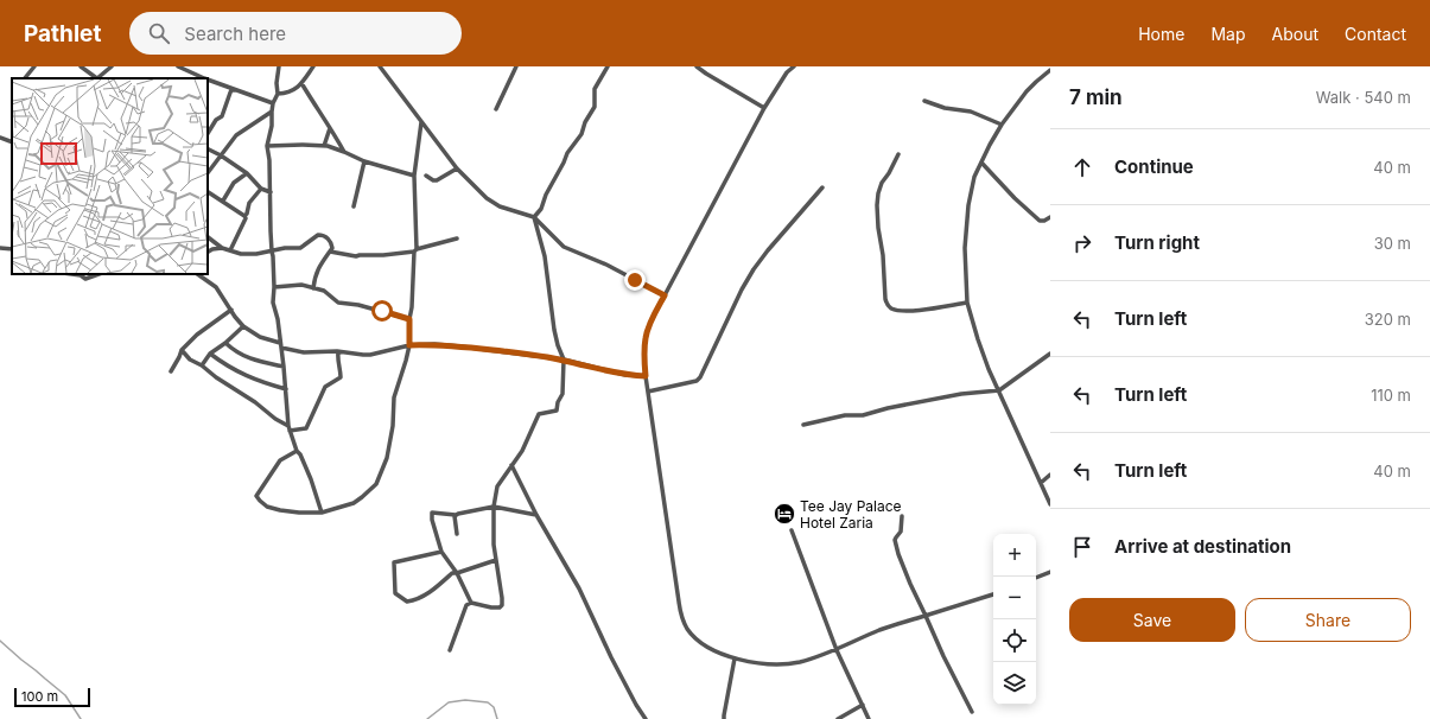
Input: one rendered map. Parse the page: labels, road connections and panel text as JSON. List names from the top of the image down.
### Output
{
  "places": {
    "hotel": ["Tee Jay Palace Hotel Zaria"]
  },
  "scale_bar": "100 m",
  "page": {
    "header": "Pathlet",
    "search": "Search here",
    "nav": [
      "Home",
      "Map",
      "About",
      "Contact"
    ],
    "heading": ["7 min", "Walk · 540 m"],
    "list": [
      ["Continue", "40 m"],
      ["Turn right", "30 m"],
      ["Turn left", "320 m"],
      ["Turn left", "110 m"],
      ["Turn left", "40 m"],
      "Arrive at destination"
    ],
    "map_buttons": ["+", "−"],
    "buttons": ["Save", "Share"],
    "scale": "100 m"
  }
}
